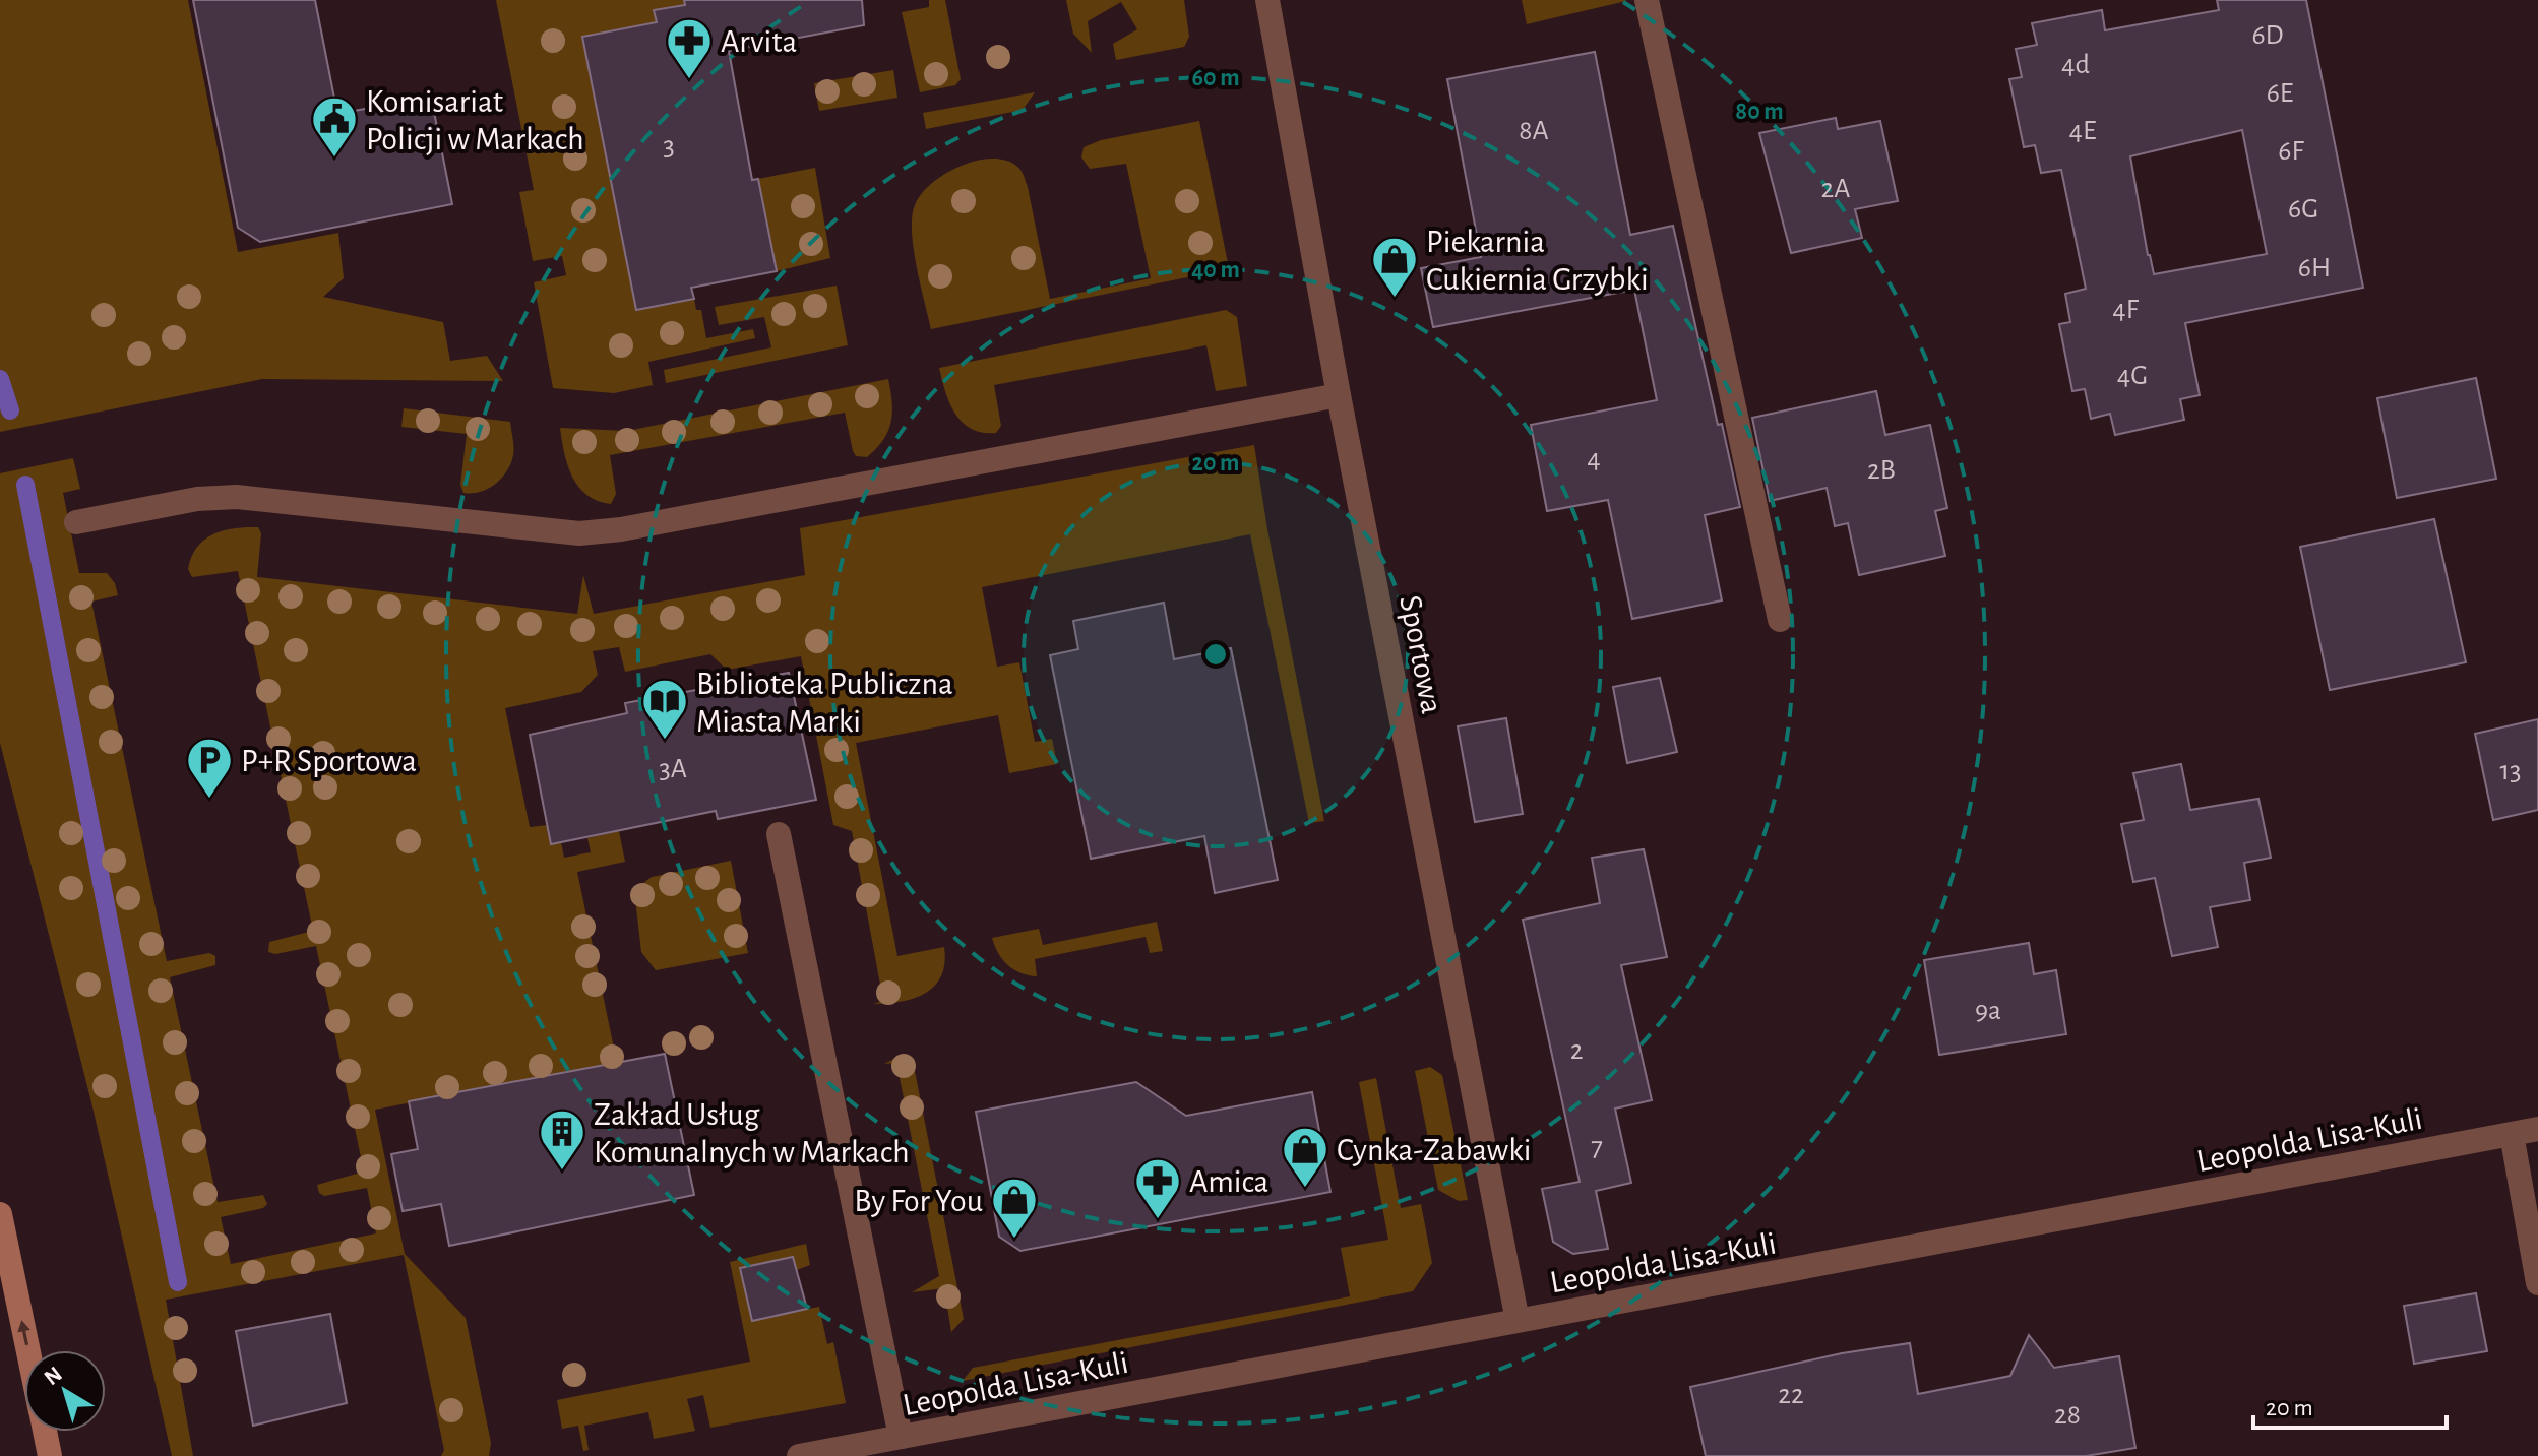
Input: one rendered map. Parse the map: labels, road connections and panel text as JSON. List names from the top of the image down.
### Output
{
  "streets": {
    "street": ["Sportowa", "Leopolda Lisa-Kuli"]
  },
  "crossings": [
    ["Sportowa", "Leopolda Lisa-Kuli"]
  ],
  "places": {
    "pharmacy": ["Arvita", "Amica"],
    "public building": ["Komisariat Policji w Markach"],
    "shop": ["Piekarnia Cukiernia Grzybki", "Cynka-Zabawki", "By For You"],
    "library": ["Biblioteka Publiczna Miasta Marki"],
    "parking": ["P+R Sportowa"],
    "building": ["Zakład Usług Komunalnych w Markach"]
  },
  "house_numbers": [
    "6D",
    "4d",
    "6E",
    "8A",
    "4E",
    "3",
    "6F",
    "2A",
    "6G",
    "6H",
    "4F",
    "4G",
    "4",
    "2B",
    "3A",
    "13",
    "9a",
    "2",
    "7",
    "22",
    "28"
  ],
  "scale_bar": "20 m",
  "north": "top left",
  "rings": [
    "60 m",
    "80 m",
    "40 m",
    "20 m"
  ]
}
